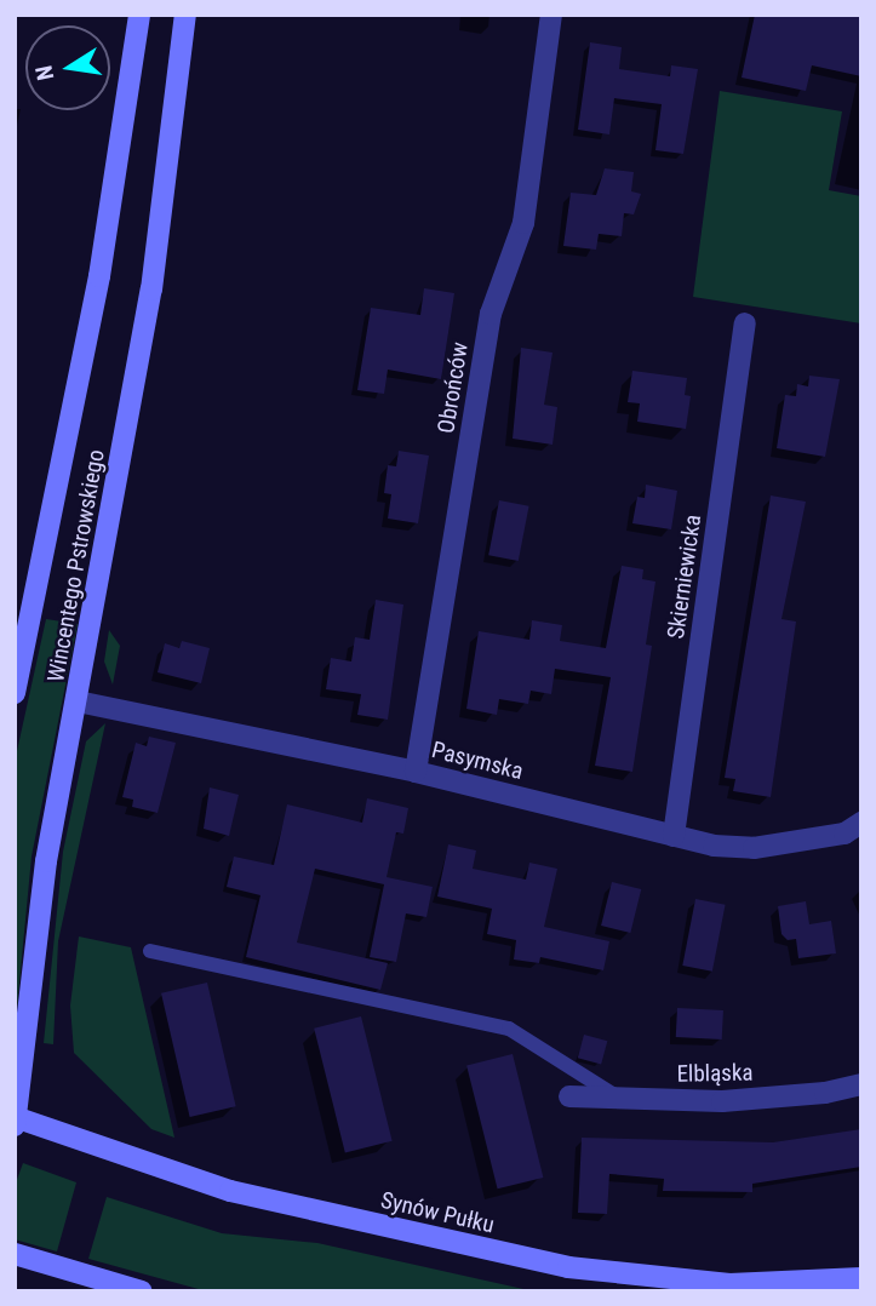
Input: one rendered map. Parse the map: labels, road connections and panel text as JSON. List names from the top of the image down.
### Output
{
  "streets": {
    "main road": ["Wincentego Pstrowskiego", "Synów Pułku"],
    "street": [
      "Obrońców",
      "Skierniewicka",
      "Pasymska",
      "Elbląska"
    ]
  },
  "crossings": [
    ["Obrońców", "Pasymska"],
    ["Wincentego Pstrowskiego", "Pasymska"],
    ["Wincentego Pstrowskiego", "Synów Pułku"],
    ["Skierniewicka", "Pasymska"]
  ],
  "north": "left"
}
